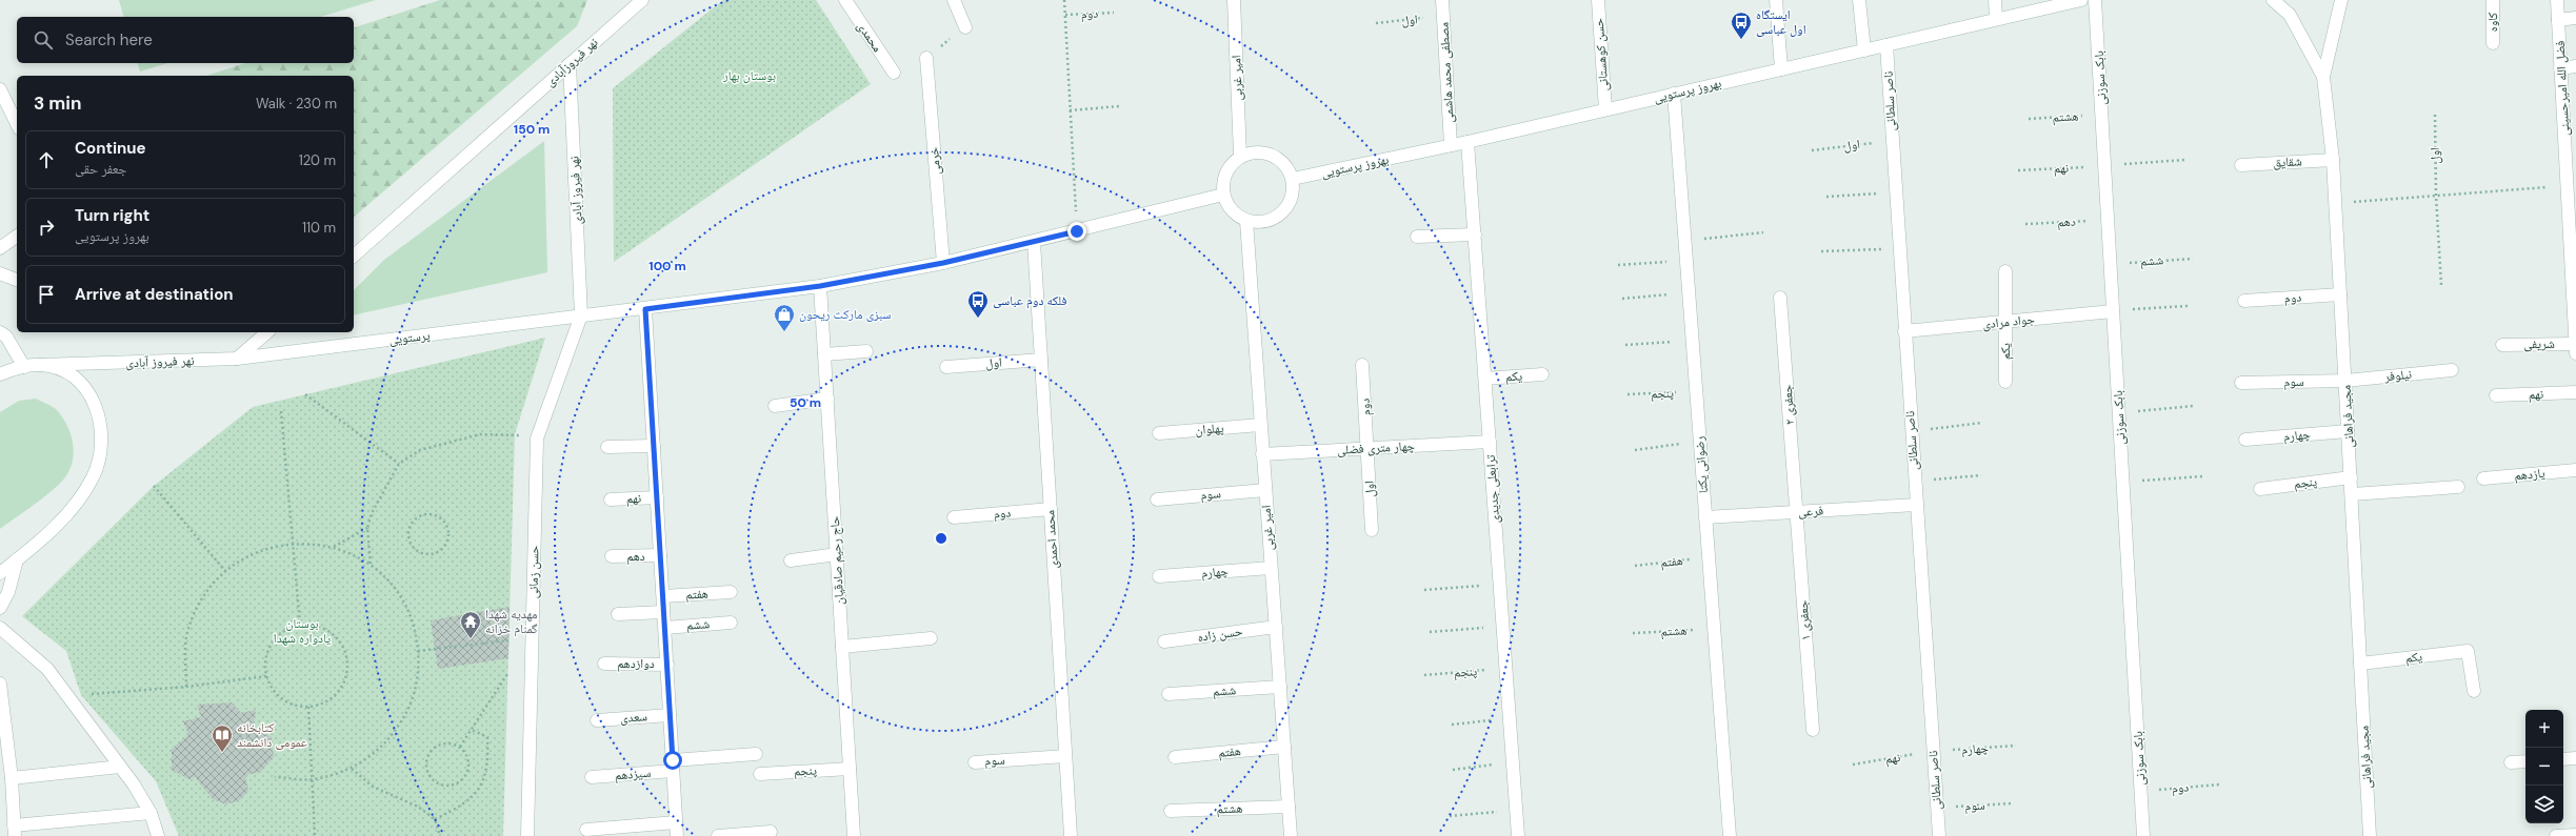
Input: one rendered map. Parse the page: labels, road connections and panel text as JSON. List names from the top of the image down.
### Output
{
  "streets": {
    "street": [
      "دوم",
      "اول",
      "کاوه",
      "محمدی",
      "حسن کوهستانی",
      "نهر فیروزآبادی",
      "مصطفی محمد هاشمی",
      "امیر غربی",
      "بابک سوزنی",
      "فضل الله امیرحسینی",
      "بهروز پرستویی",
      "ناصر سلطانی",
      "هشتم",
      "خرمی",
      "شقایق",
      "نهم",
      "نهر فیروز آبادی",
      "دهم",
      "ششم",
      "جواد مرادی",
      "پرستویی",
      "شریفی",
      "یکم",
      "نیلوفر",
      "سوم",
      "پنجم",
      "جعفری ۲",
      "مجید فراهانی",
      "پهلوان",
      "چهارم",
      "چهار متری فضلی",
      "رضوانی یکتا",
      "یازدهم",
      "ترابعلی جدیدی",
      "فرعی",
      "محمد احمدی",
      "حاج رحیم صادقیان",
      "هفتم",
      "حسن زمانی",
      "جعفری ۱",
      "حسن زاده",
      "دوازدهم",
      "سعدی",
      "سیزدهم"
    ]
  },
  "crossings": [
    ["دوم", "اول"],
    ["دوم", "بابک سوزنی"],
    ["دوم", "مجید فراهانی"],
    ["دوم", "چهار متری فضلی"],
    ["دوم", "محمد احمدی"],
    ["اول", "مصطفی محمد هاشمی"],
    ["اول", "ناصر سلطانی"],
    ["اول", "چهار متری فضلی"],
    ["اول", "محمد احمدی"],
    ["حسن کوهستانی", "بهروز پرستویی"],
    ["نهر فیروزآبادی", "نهر فیروز آبادی"],
    ["مصطفی محمد هاشمی", "بهروز پرستویی"],
    ["امیر غربی", "بهروز پرستویی"],
    ["امیر غربی", "هشتم"],
    ["امیر غربی", "ششم"],
    ["امیر غربی", "سوم"],
    ["امیر غربی", "پهلوان"],
    ["امیر غربی", "چهارم"],
    ["امیر غربی", "چهار متری فضلی"],
    ["امیر غربی", "هفتم"],
    ["امیر غربی", "حسن زاده"],
    ["بابک سوزنی", "هشتم"],
    ["بابک سوزنی", "نهم"],
    ["بابک سوزنی", "دهم"],
    ["بابک سوزنی", "ششم"],
    ["بابک سوزنی", "جواد مرادی"],
    ["فضل الله امیرحسینی", "شریفی"],
    ["بهروز پرستویی", "ناصر سلطانی"],
    ["بهروز پرستویی", "رضوانی یکتا"],
    ["بهروز پرستویی", "ترابعلی جدیدی"],
    ["ناصر سلطانی", "نهم"],
    ["ناصر سلطانی", "جواد مرادی"],
    ["ناصر سلطانی", "سوم"],
    ["ناصر سلطانی", "چهارم"],
    ["ناصر سلطانی", "فرعی"],
    ["هشتم", "رضوانی یکتا"],
    ["شقایق", "مجید فراهانی"],
    ["نهم", "چهارم"],
    ["نهر فیروز آبادی", "پرستویی"],
    ["نهر فیروز آبادی", "حسن زمانی"],
    ["جواد مرادی", "یکم"],
    ["پرستویی", "حسن زمانی"],
    ["یکم", "مجید فراهانی"],
    ["یکم", "ترابعلی جدیدی"],
    ["نیلوفر", "سوم"],
    ["نیلوفر", "مجید فراهانی"],
    ["سوم", "مجید فراهانی"],
    ["سوم", "محمد احمدی"],
    ["پنجم", "مجید فراهانی"],
    ["پنجم", "رضوانی یکتا"],
    ["پنجم", "ترابعلی جدیدی"],
    ["پنجم", "حاج رحیم صادقیان"],
    ["جعفری ۲", "فرعی"],
    ["جعفری ۲", "جعفری ۱"],
    ["مجید فراهانی", "چهارم"],
    ["چهار متری فضلی", "ترابعلی جدیدی"],
    ["رضوانی یکتا", "فرعی"],
    ["رضوانی یکتا", "هفتم"],
    ["فرعی", "جعفری ۱"]
  ],
  "parks": ["بوستان بهار", "بوستان یادواره شهدا"],
  "places": {
    "bus stop": ["ایستگاه اول عباسی", "فلکه دوم عباسی"],
    "shop": ["سبزی مارکت ریحون"],
    "temple": ["مهدیه شهدا گمنام خزانه"],
    "library": ["کتابخانه عمومی دانشمند"]
  },
  "page": {
    "search": "Search here",
    "heading": ["3 min", "Walk · 230 m"],
    "list": [
      ["Continue", "جعفر حقی", "120 m"],
      ["Turn right", "بهروز پرستویی", "110 m"],
      "Arrive at destination"
    ],
    "map_buttons": ["+", "−"]
  },
  "rings": ["150 m", "100 m", "50 m"]
}
